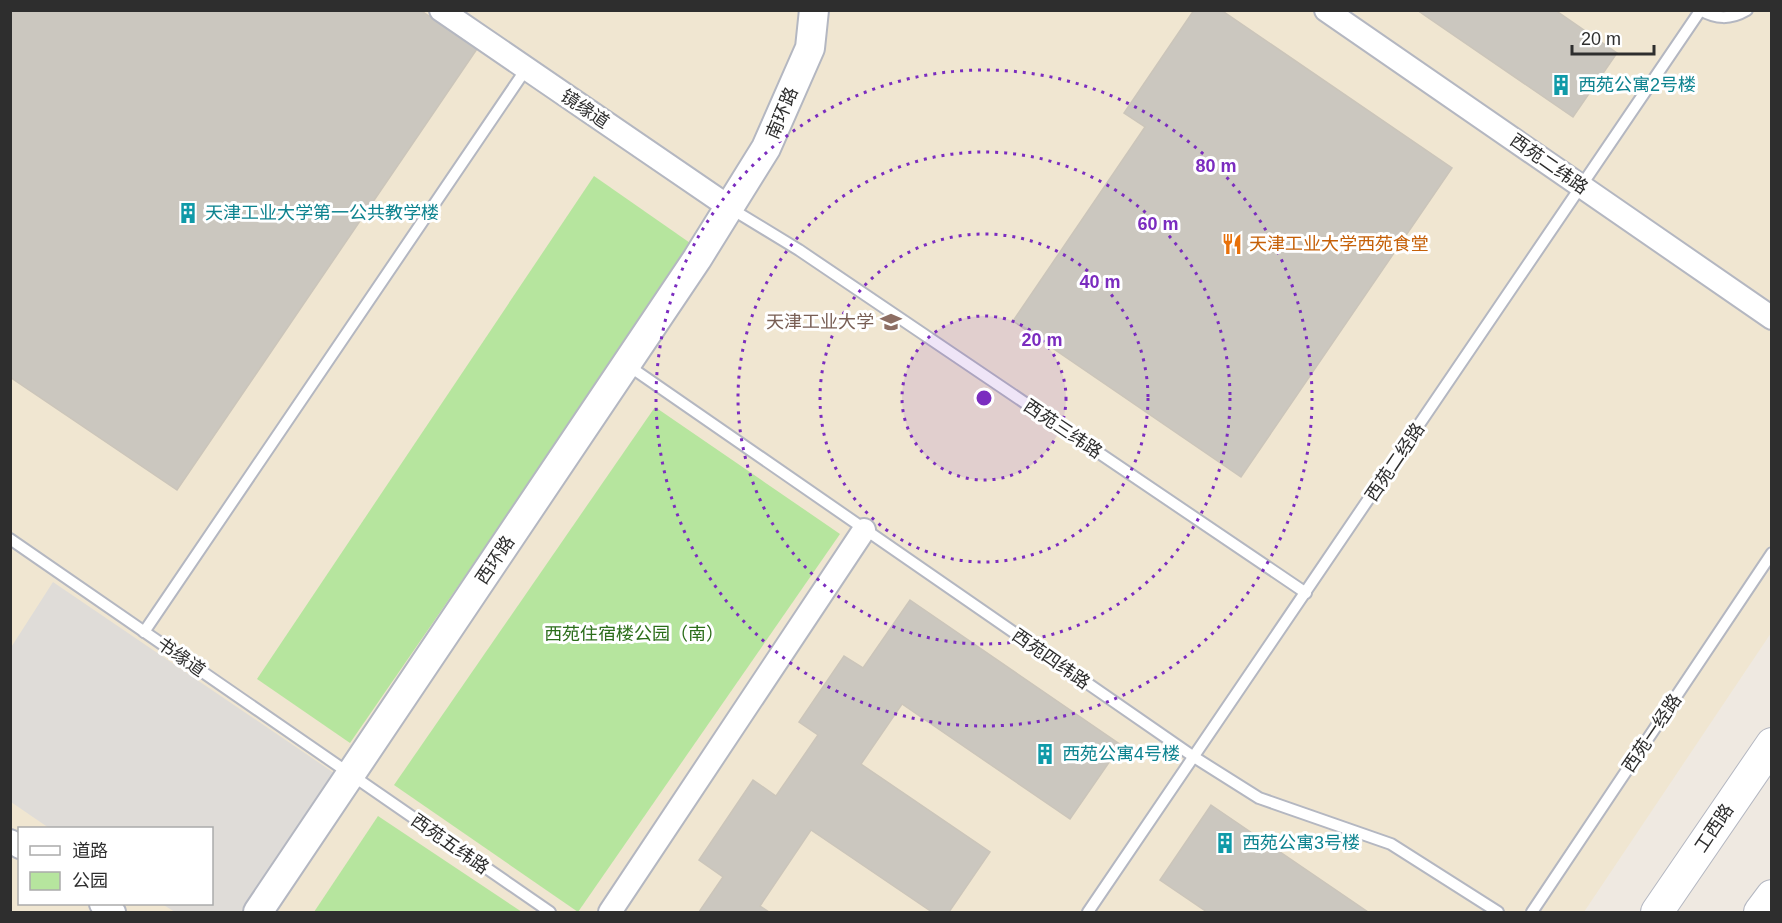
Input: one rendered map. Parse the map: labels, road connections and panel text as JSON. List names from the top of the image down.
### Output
{
  "streets": {
    "main road": ["工西路"],
    "street": [
      "镜缘道",
      "南环路",
      "西苑二纬路",
      "西环路"
    ],
    "lane": [
      "西苑三纬路",
      "西苑二经路",
      "书缘道",
      "西苑四纬路",
      "西苑一经路",
      "西苑五纬路"
    ]
  },
  "crossings": [
    ["镜缘道", "南环路"],
    ["镜缘道", "西苑三纬路"],
    ["镜缘道", "西环路"],
    ["南环路", "西苑三纬路"],
    ["南环路", "西环路"],
    ["西苑二纬路", "西苑二经路"],
    ["西苑三纬路", "西苑二经路"],
    ["西苑三纬路", "西环路"],
    ["西苑二经路", "西苑四纬路"],
    ["西环路", "书缘道"],
    ["西环路", "西苑四纬路"],
    ["西环路", "西苑五纬路"],
    ["书缘道", "西苑五纬路"]
  ],
  "parks": ["西苑住宿楼公园（南）"],
  "places": {
    "building": [
      "西苑公寓2号楼",
      "天津工业大学第一公共教学楼",
      "西苑公寓4号楼",
      "西苑公寓3号楼"
    ],
    "restaurant": ["天津工业大学西苑食堂"],
    "school or university": ["天津工业大学"]
  },
  "legend": ["道路", "公园"],
  "scale_bar": "20 m",
  "rings": [
    "80 m",
    "60 m",
    "40 m",
    "20 m"
  ]
}
